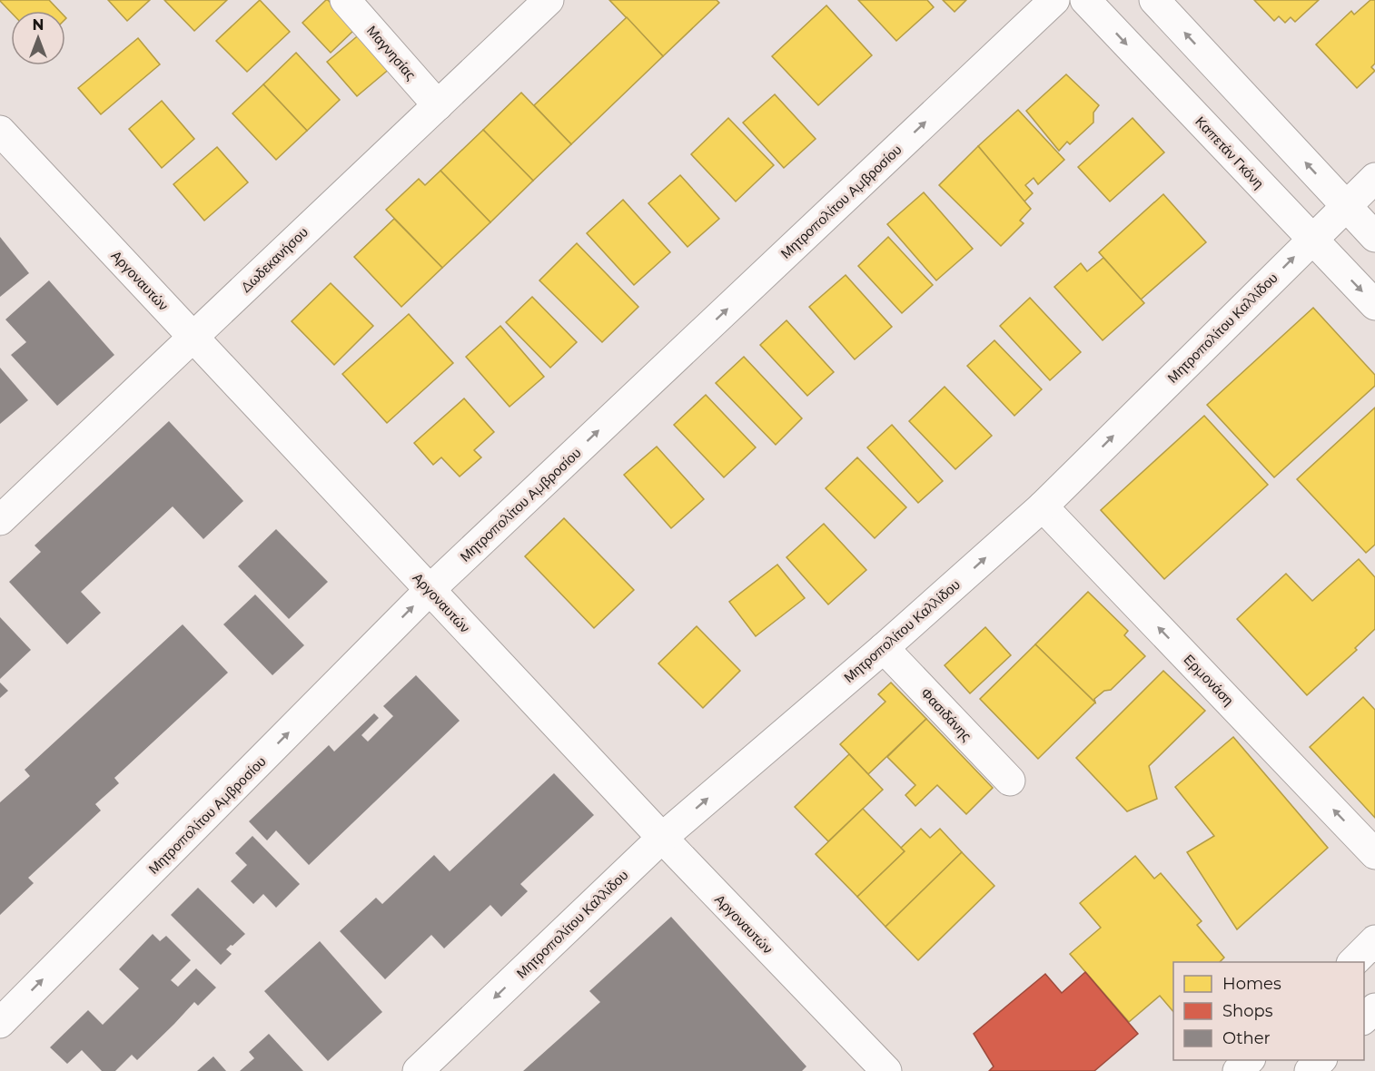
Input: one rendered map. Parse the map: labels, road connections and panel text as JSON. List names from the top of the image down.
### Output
{
  "streets": {
    "street": [
      "Μαγνησίας",
      "Καπετάν Γκόνη",
      "Μητροπολίτου Αμβροσίου",
      "Δωδεκανήσου",
      "Αργοναυτών",
      "Μητροπολίτου Καλλίδου",
      "Ερμονάση",
      "Φασιδάνης"
    ]
  },
  "crossings": [
    ["Μαγνησίας", "Δωδεκανήσου"],
    ["Καπετάν Γκόνη", "Μητροπολίτου Καλλίδου"],
    ["Μητροπολίτου Αμβροσίου", "Αργοναυτών"],
    ["Δωδεκανήσου", "Αργοναυτών"],
    ["Αργοναυτών", "Μητροπολίτου Καλλίδου"],
    ["Μητροπολίτου Καλλίδου", "Ερμονάση"],
    ["Μητροπολίτου Καλλίδου", "Φασιδάνης"]
  ],
  "one_way": ["Μητροπολίτου Αμβροσίου", "Ερμονάση"],
  "legend": ["Homes", "Shops", "Other"],
  "north": "top"
}
